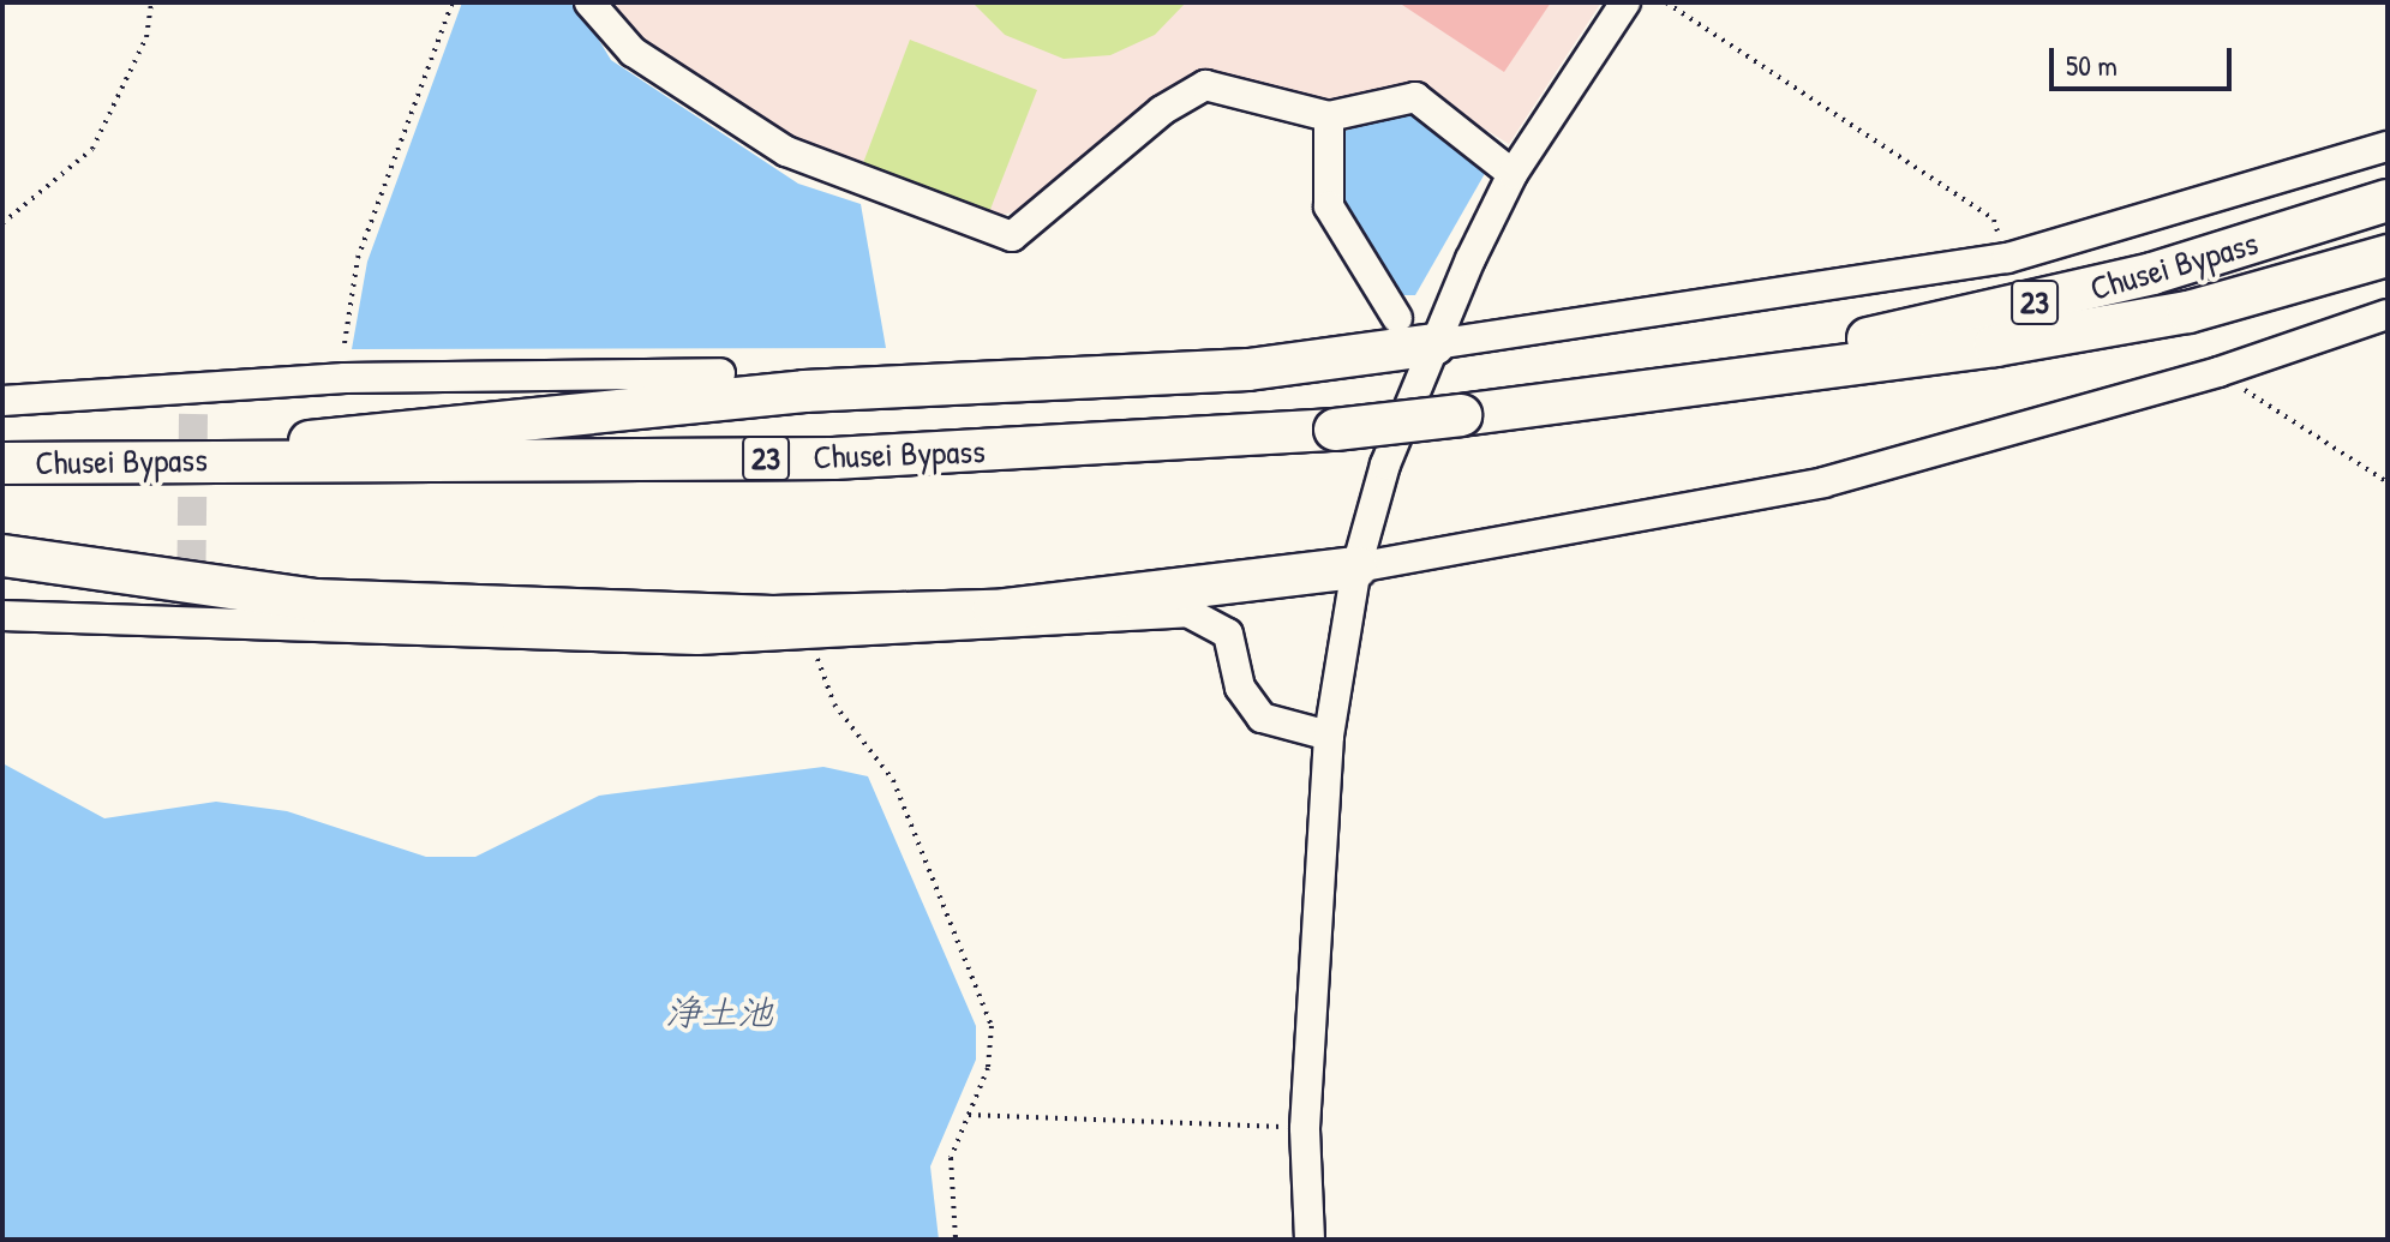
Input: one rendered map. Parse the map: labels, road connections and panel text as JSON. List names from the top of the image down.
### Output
{
  "streets": {
    "highway": ["Chusei Bypass", "23"]
  },
  "water": ["浄土池"],
  "scale_bar": "50 m"
}
